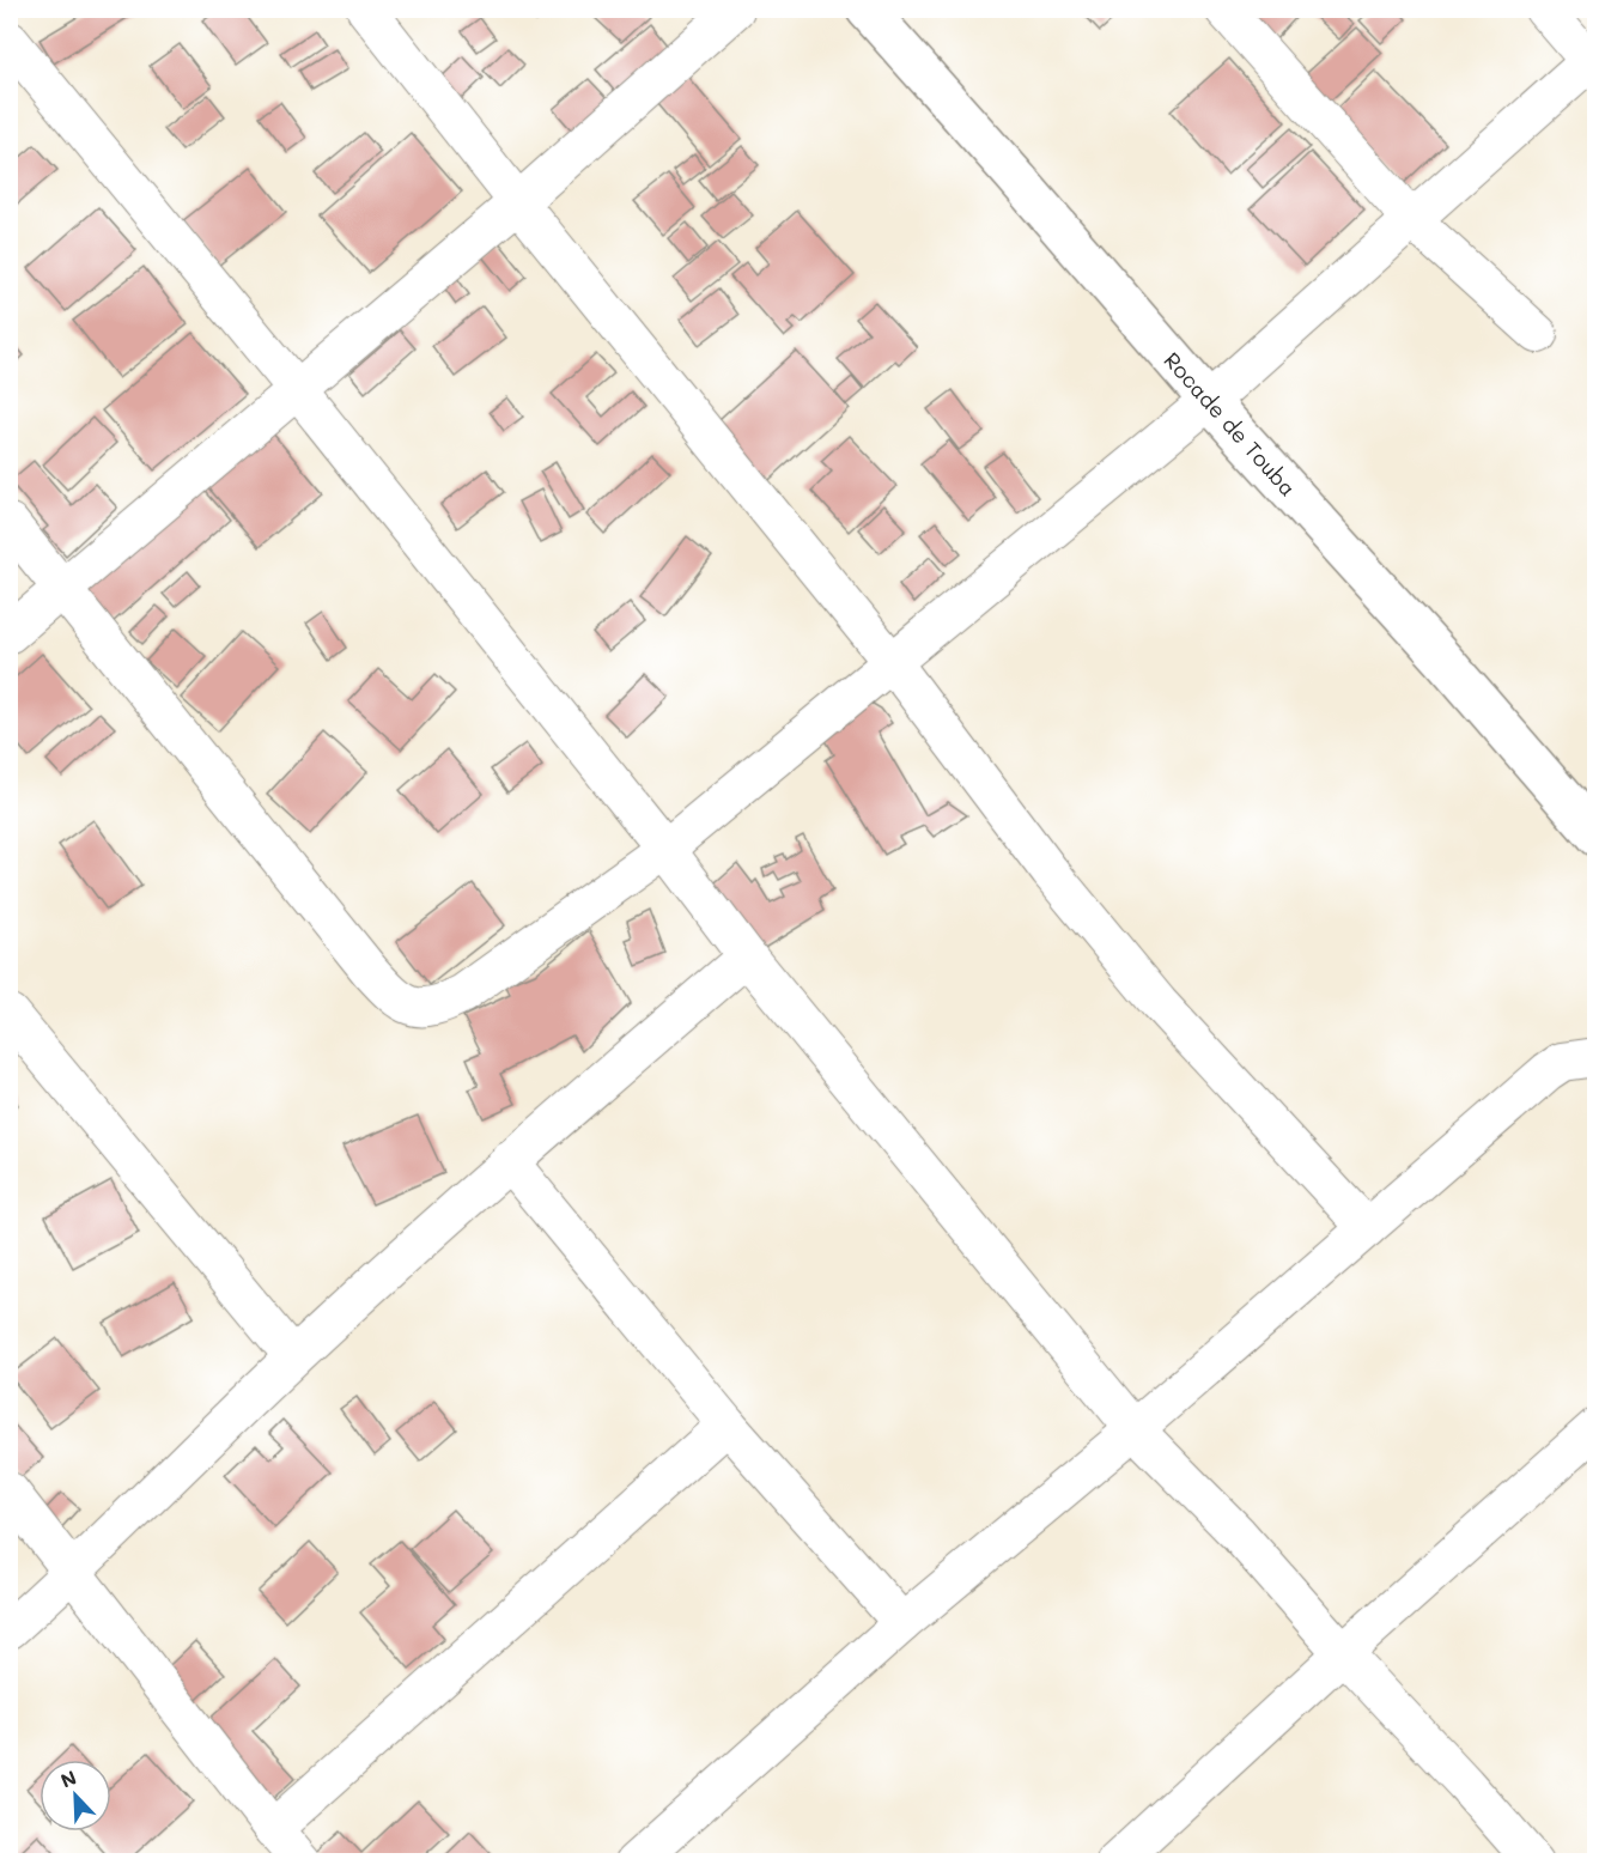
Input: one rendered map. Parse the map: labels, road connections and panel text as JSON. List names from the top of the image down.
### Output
{
  "streets": {
    "main road": ["Rocade de Touba"]
  },
  "north": "top left"
}
